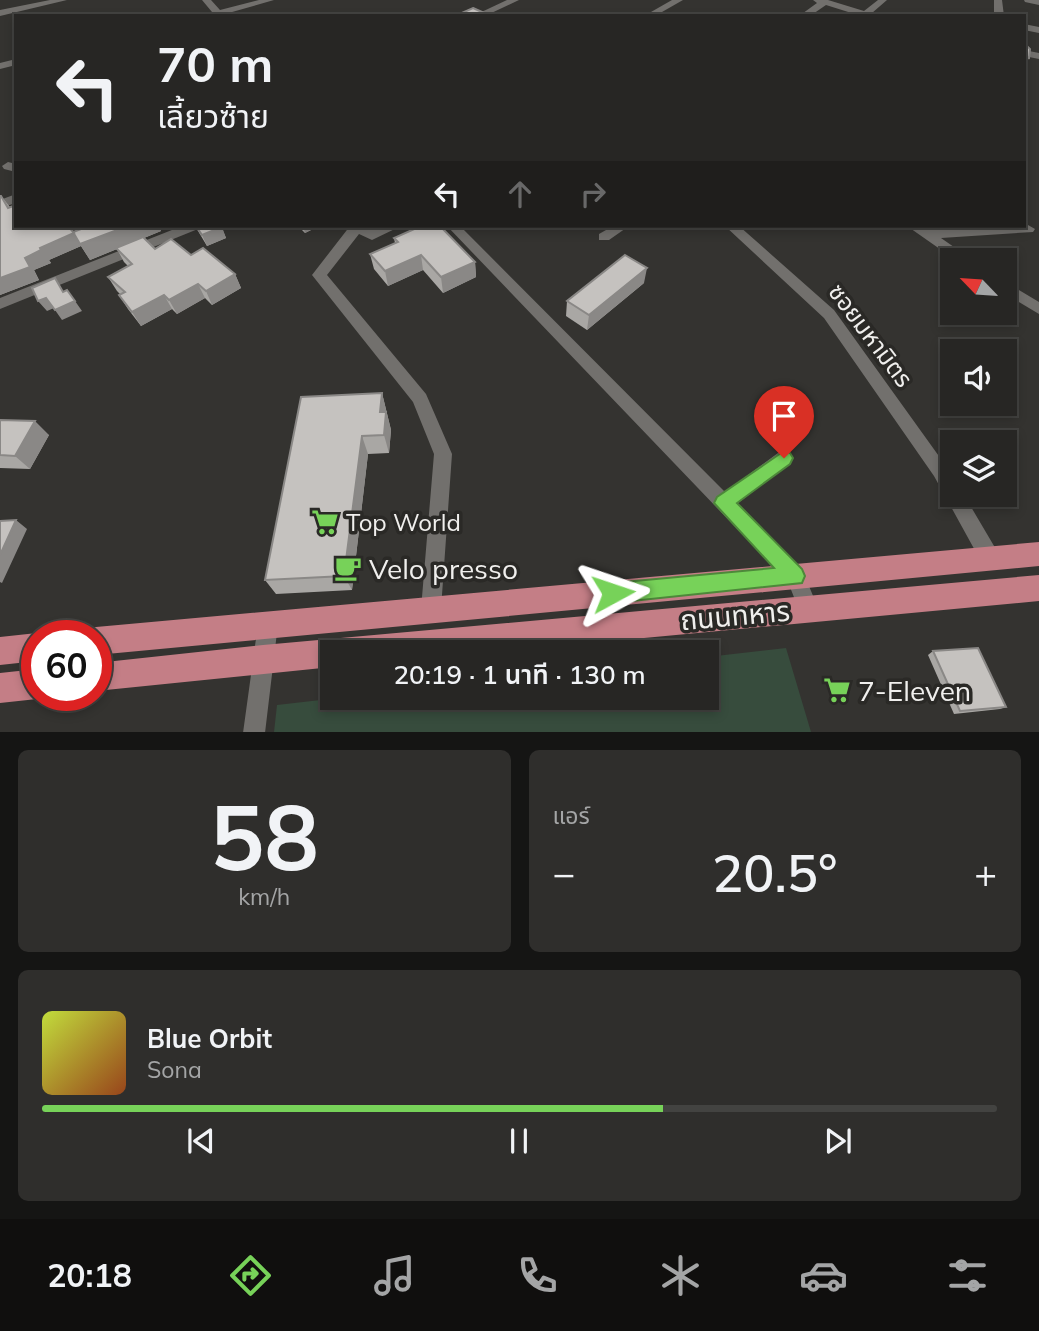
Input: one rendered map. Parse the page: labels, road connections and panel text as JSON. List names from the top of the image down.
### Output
{
  "streets": {
    "main road": ["ถนนทหาร"],
    "street": ["ซอยมหามิตร"]
  },
  "crossings": [
    ["ซอยมหามิตร", "ถนนทหาร"]
  ],
  "places": {
    "supermarket": ["Top World", "7-Eleven"],
    "cafe": ["Velo presso"]
  },
  "north": "top left",
  "page": {
    "turn": ["70 m", "เลี้ยวซ้าย"],
    "limit": "60",
    "trip": "20:19 · 1 นาที · 130 m",
    "tile": [
      ["58", "km/h"],
      "แอร์"
    ],
    "heat": ["−", "20.5°", "+"],
    "song": ["Blue Orbit", "Sona"],
    "tabs": "20:18"
  }
}
